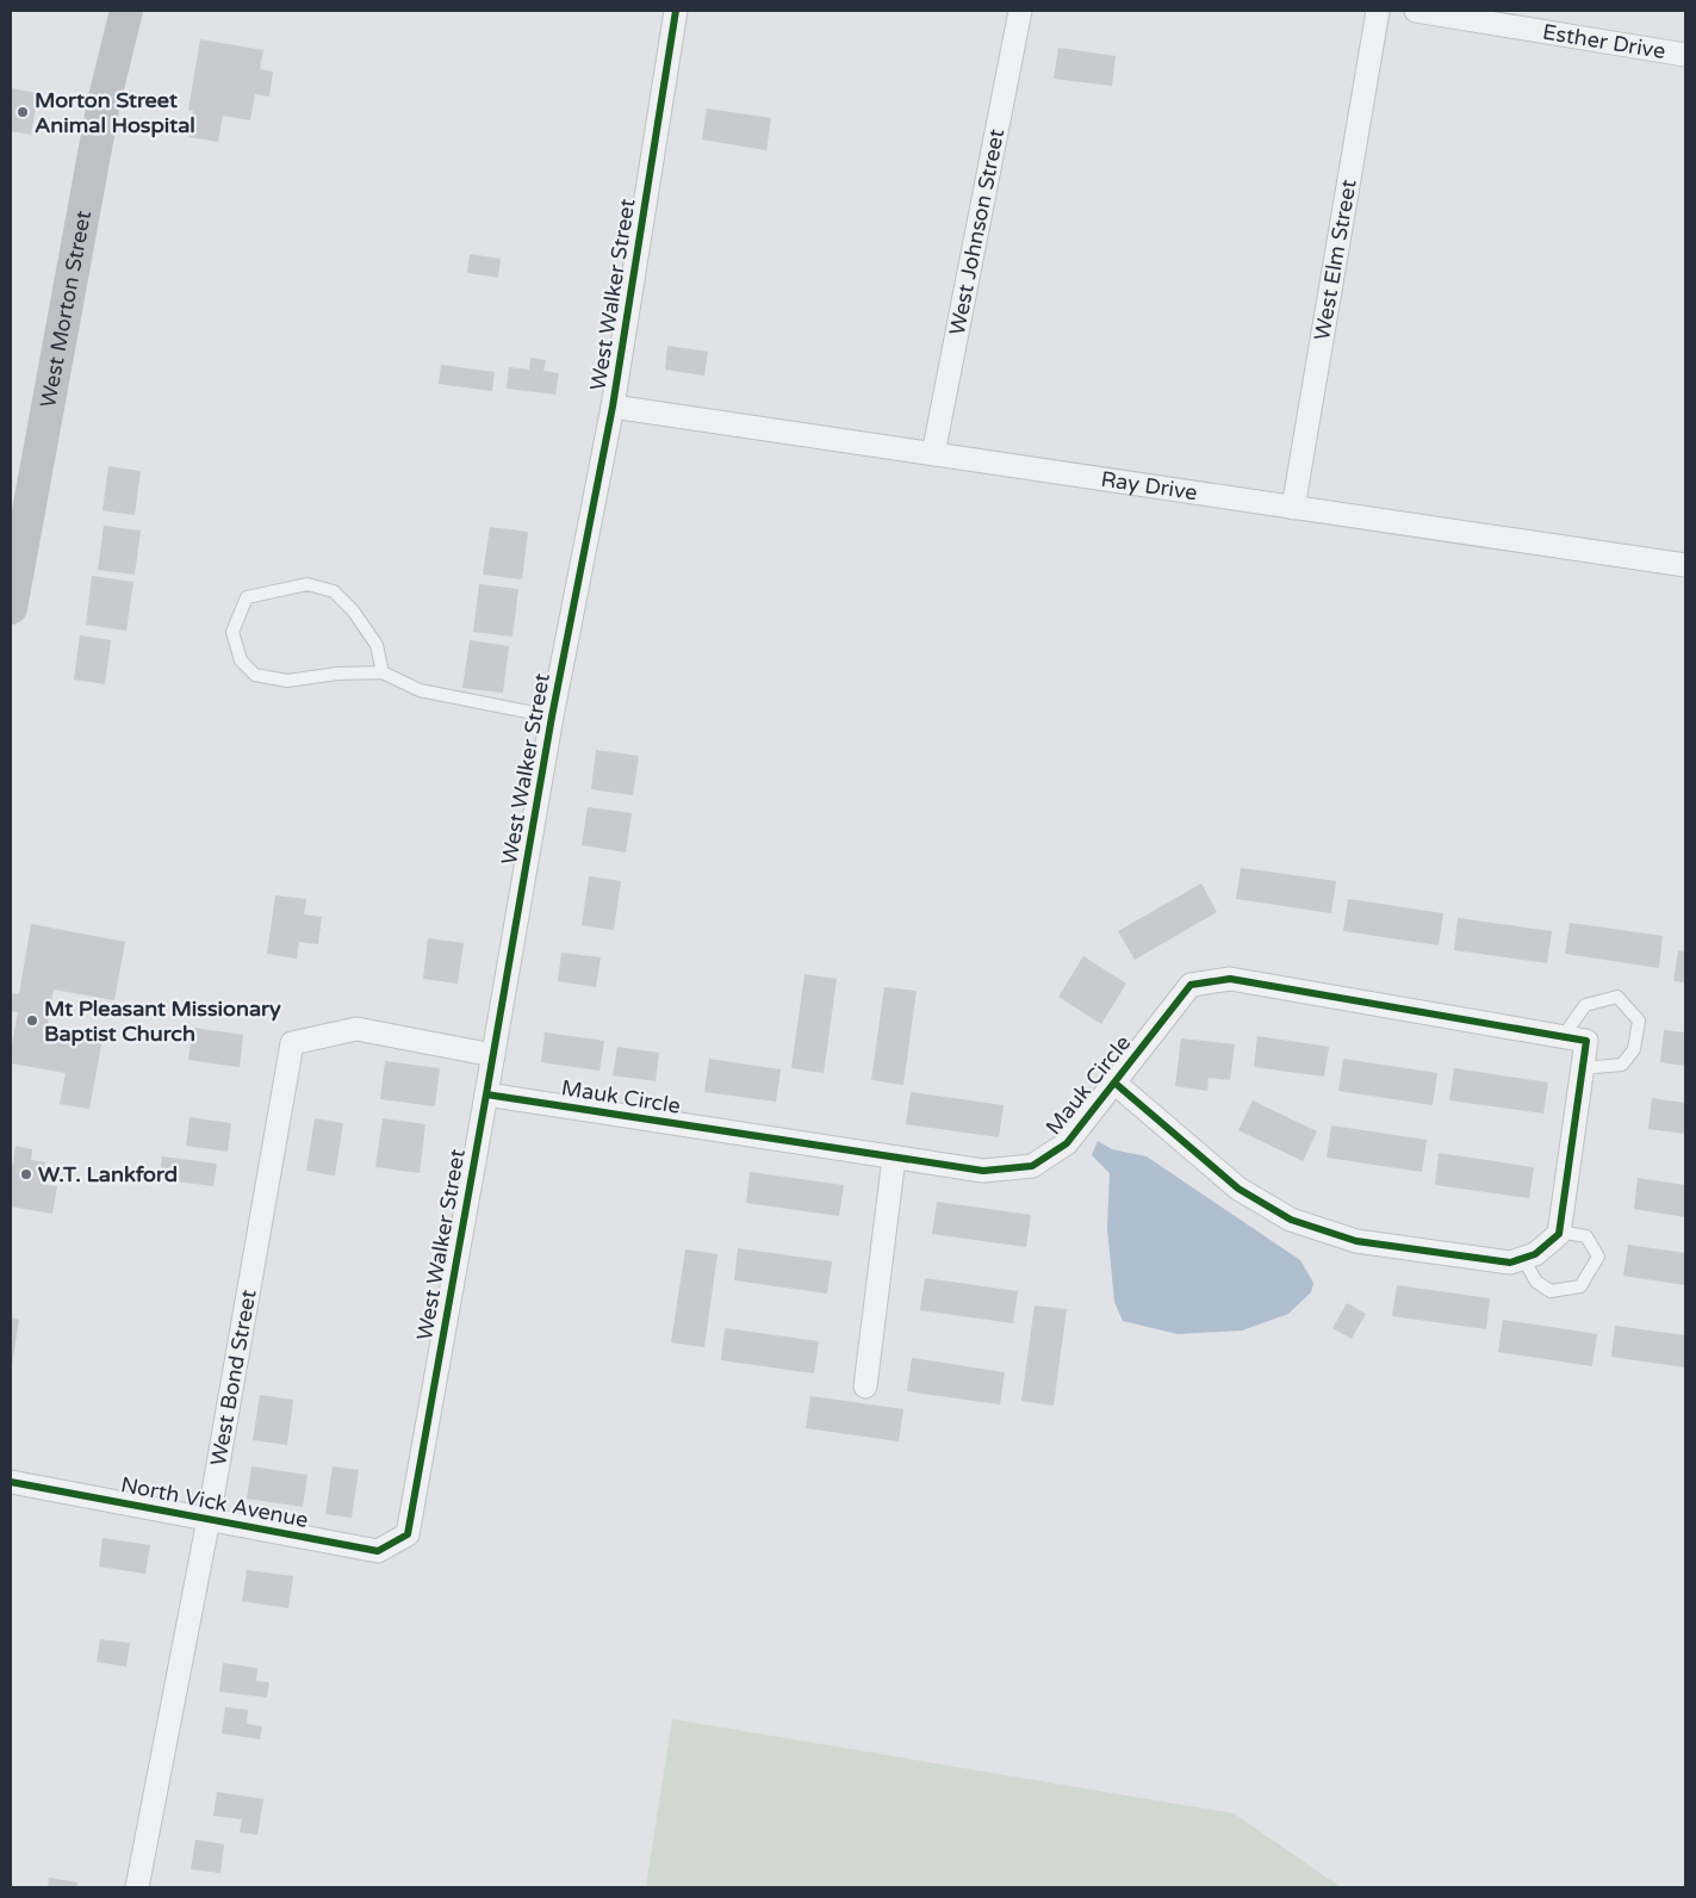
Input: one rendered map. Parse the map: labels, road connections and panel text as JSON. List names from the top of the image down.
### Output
{
  "streets": {
    "main road": ["West Morton Street"],
    "street": [
      "Esther Drive",
      "West Johnson Street",
      "West Elm Street",
      "West Walker Street",
      "Ray Drive",
      "Mauk Circle",
      "West Bond Street",
      "North Vick Avenue"
    ]
  },
  "crossings": [
    ["West Johnson Street", "Ray Drive"],
    ["West Elm Street", "Ray Drive"],
    ["West Walker Street", "Ray Drive"],
    ["West Walker Street", "Mauk Circle"],
    ["West Walker Street", "West Bond Street"],
    ["West Walker Street", "North Vick Avenue"],
    ["West Bond Street", "North Vick Avenue"]
  ],
  "places": ["Morton Street Animal Hospital", "Mt Pleasant Missionary Baptist Church", "W.T. Lankford"]
}
